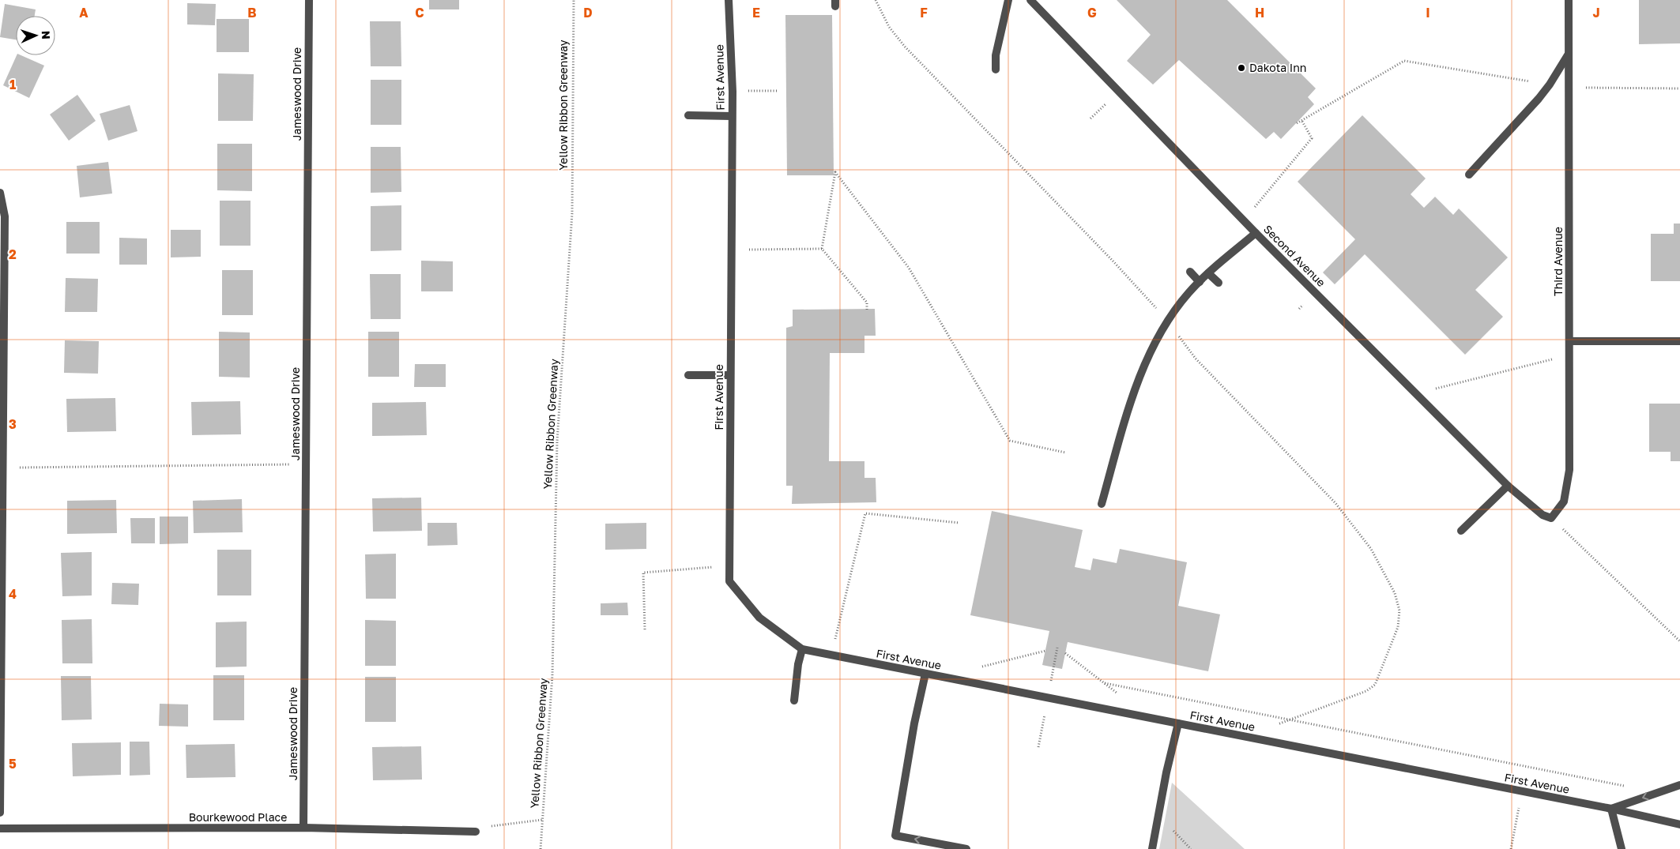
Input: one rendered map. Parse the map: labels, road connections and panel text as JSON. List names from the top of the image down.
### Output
{
  "streets": {
    "street": [
      "First Avenue",
      "Jameswood Drive",
      "Second Avenue",
      "Third Avenue",
      "Bourkewood Place"
    ],
    "path": ["Yellow Ribbon Greenway"]
  },
  "crossings": [
    ["Jameswood Drive", "Bourkewood Place"],
    ["Second Avenue", "Third Avenue"]
  ],
  "places": ["Dakota Inn"],
  "north": "right",
  "grid": {
    "columns": [
      "A",
      "B",
      "C",
      "D",
      "E",
      "F",
      "G",
      "H",
      "I",
      "J"
    ],
    "rows": [
      "1",
      "2",
      "3",
      "4",
      "5"
    ]
  }
}
